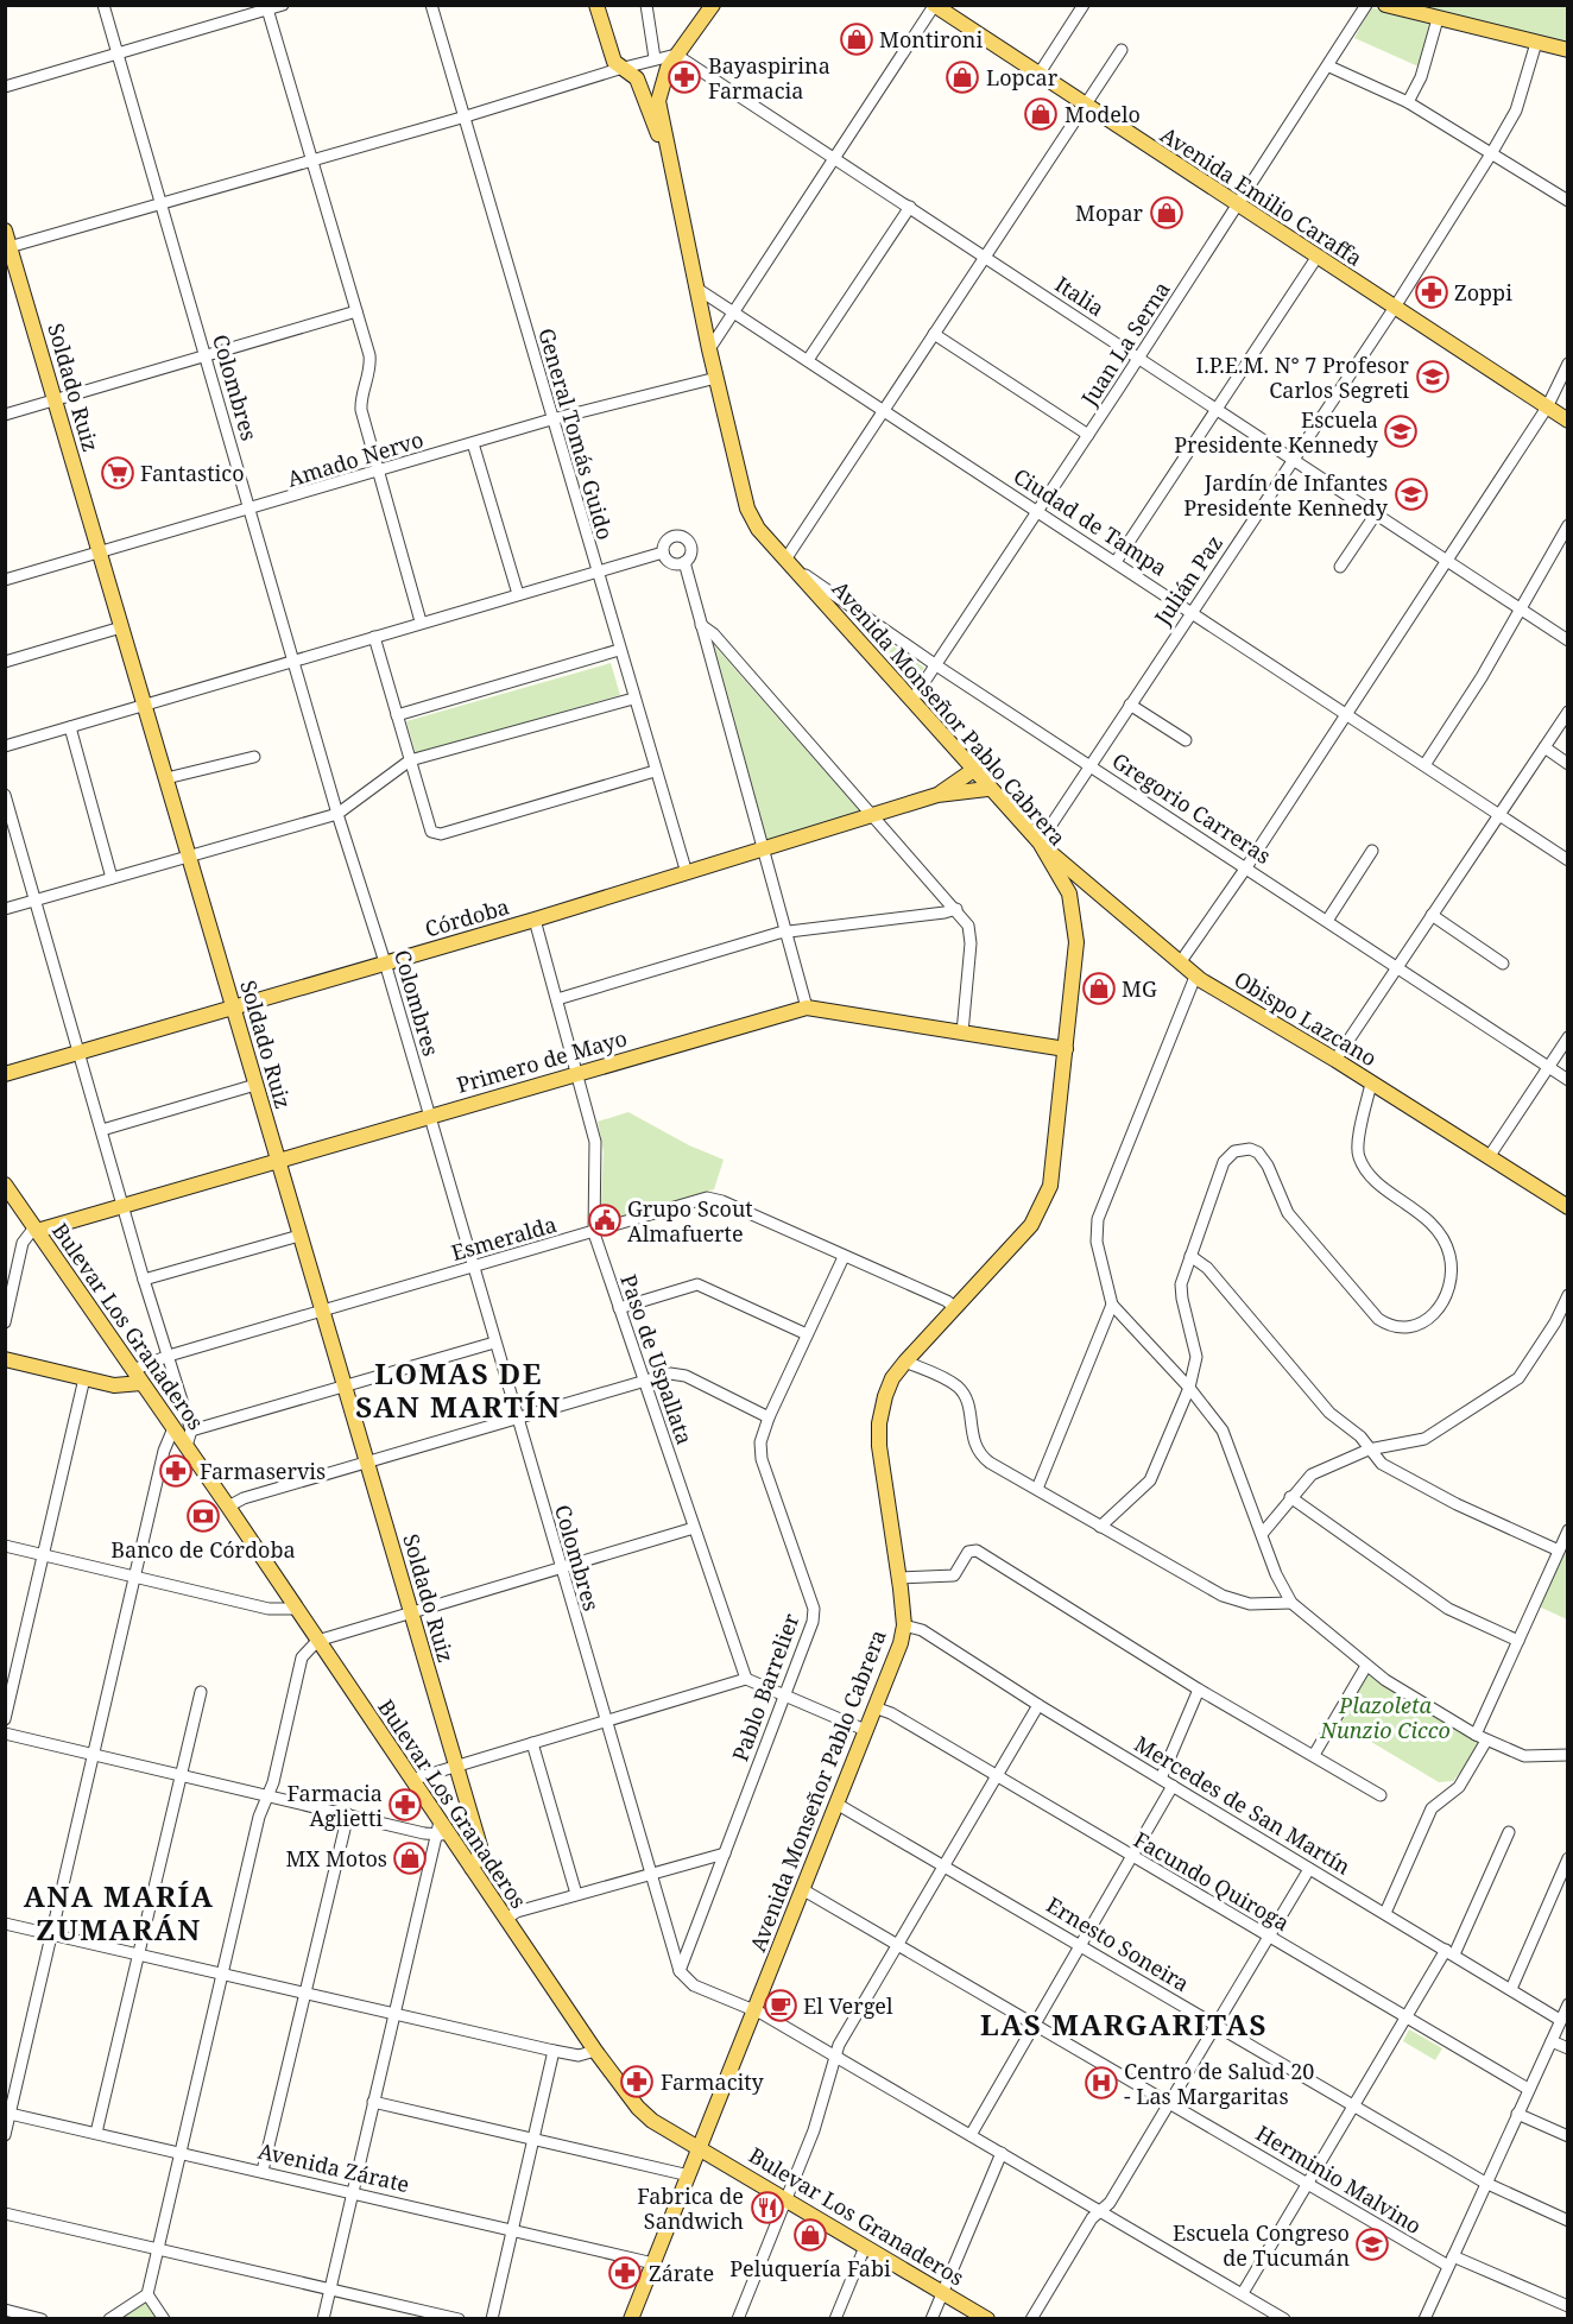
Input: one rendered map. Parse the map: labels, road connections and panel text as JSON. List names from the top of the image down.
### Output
{
  "streets": {
    "main road": [
      "Avenida Emilio Caraffa",
      "Soldado Ruiz",
      "Avenida Monseñor Pablo Cabrera",
      "Córdoba",
      "Obispo Lazcano",
      "Primero de Mayo",
      "Bulevar Los Granaderos"
    ],
    "street": [
      "Italia",
      "Juan La Serna",
      "Colombres",
      "General Tomás Guido",
      "Amado Nervo",
      "Ciudad de Tampa",
      "Julián Paz",
      "Gregorio Carreras",
      "Esmeralda",
      "Paso de Uspallata",
      "Pablo Barrelier",
      "Mercedes de San Martín",
      "Facundo Quiroga",
      "Ernesto Soneira",
      "Avenida Zárate",
      "Herminio Malvino"
    ]
  },
  "crossings": [
    ["Avenida Emilio Caraffa", "Juan La Serna"],
    ["Avenida Emilio Caraffa", "Julián Paz"],
    ["Italia", "Juan La Serna"],
    ["Italia", "Julián Paz"],
    ["Italia", "Avenida Monseñor Pablo Cabrera"],
    ["Juan La Serna", "Ciudad de Tampa"],
    ["Juan La Serna", "Avenida Monseñor Pablo Cabrera"],
    ["Juan La Serna", "Gregorio Carreras"],
    ["Soldado Ruiz", "Amado Nervo"],
    ["Soldado Ruiz", "Córdoba"],
    ["Soldado Ruiz", "Primero de Mayo"],
    ["Soldado Ruiz", "Esmeralda"],
    ["Soldado Ruiz", "Bulevar Los Granaderos"],
    ["Colombres", "Amado Nervo"],
    ["Colombres", "Córdoba"],
    ["Colombres", "Primero de Mayo"],
    ["Colombres", "Esmeralda"],
    ["Colombres", "Pablo Barrelier"],
    ["General Tomás Guido", "Amado Nervo"],
    ["General Tomás Guido", "Córdoba"],
    ["Amado Nervo", "Avenida Monseñor Pablo Cabrera"],
    ["Ciudad de Tampa", "Julián Paz"],
    ["Ciudad de Tampa", "Avenida Monseñor Pablo Cabrera"],
    ["Julián Paz", "Avenida Monseñor Pablo Cabrera"],
    ["Julián Paz", "Gregorio Carreras"],
    ["Julián Paz", "Obispo Lazcano"],
    ["Avenida Monseñor Pablo Cabrera", "Gregorio Carreras"],
    ["Avenida Monseñor Pablo Cabrera", "Córdoba"],
    ["Avenida Monseñor Pablo Cabrera", "Obispo Lazcano"],
    ["Avenida Monseñor Pablo Cabrera", "Primero de Mayo"],
    ["Avenida Monseñor Pablo Cabrera", "Esmeralda"],
    ["Avenida Monseñor Pablo Cabrera", "Bulevar Los Granaderos"],
    ["Avenida Monseñor Pablo Cabrera", "Mercedes de San Martín"],
    ["Avenida Monseñor Pablo Cabrera", "Facundo Quiroga"],
    ["Avenida Monseñor Pablo Cabrera", "Ernesto Soneira"],
    ["Avenida Monseñor Pablo Cabrera", "Avenida Zárate"],
    ["Avenida Monseñor Pablo Cabrera", "Herminio Malvino"],
    ["Córdoba", "Paso de Uspallata"],
    ["Primero de Mayo", "Bulevar Los Granaderos"],
    ["Primero de Mayo", "Paso de Uspallata"],
    ["Esmeralda", "Bulevar Los Granaderos"],
    ["Esmeralda", "Paso de Uspallata"],
    ["Esmeralda", "Pablo Barrelier"]
  ],
  "districts": ["LOMAS DE SAN MARTÍN", "ANA MARÍA ZUMARÁN", "LAS MARGARITAS"],
  "parks": ["Plazoleta Nunzio Cicco"],
  "places": {
    "shop": [
      "Montironi",
      "Lopcar",
      "Modelo",
      "Mopar",
      "MG",
      "MX Motos",
      "Peluquería Fabi"
    ],
    "pharmacy": [
      "Bayaspirina Farmacia",
      "Zoppi",
      "Farmaservis",
      "Farmacia Aglietti",
      "Farmacity",
      "Zárate"
    ],
    "school or university": [
      "I.P.E.M. N° 7 Profesor Carlos Segreti",
      "Escuela Presidente Kennedy",
      "Jardín de Infantes Presidente Kennedy",
      "Escuela Congreso de Tucumán"
    ],
    "supermarket": ["Fantastico"],
    "public building": ["Grupo Scout Almafuerte"],
    "bank": ["Banco de Córdoba"],
    "cafe": ["El Vergel"],
    "hospital": ["Centro de Salud 20 - Las Margaritas"],
    "restaurant": ["Fabrica de Sandwich"]
  }
}
